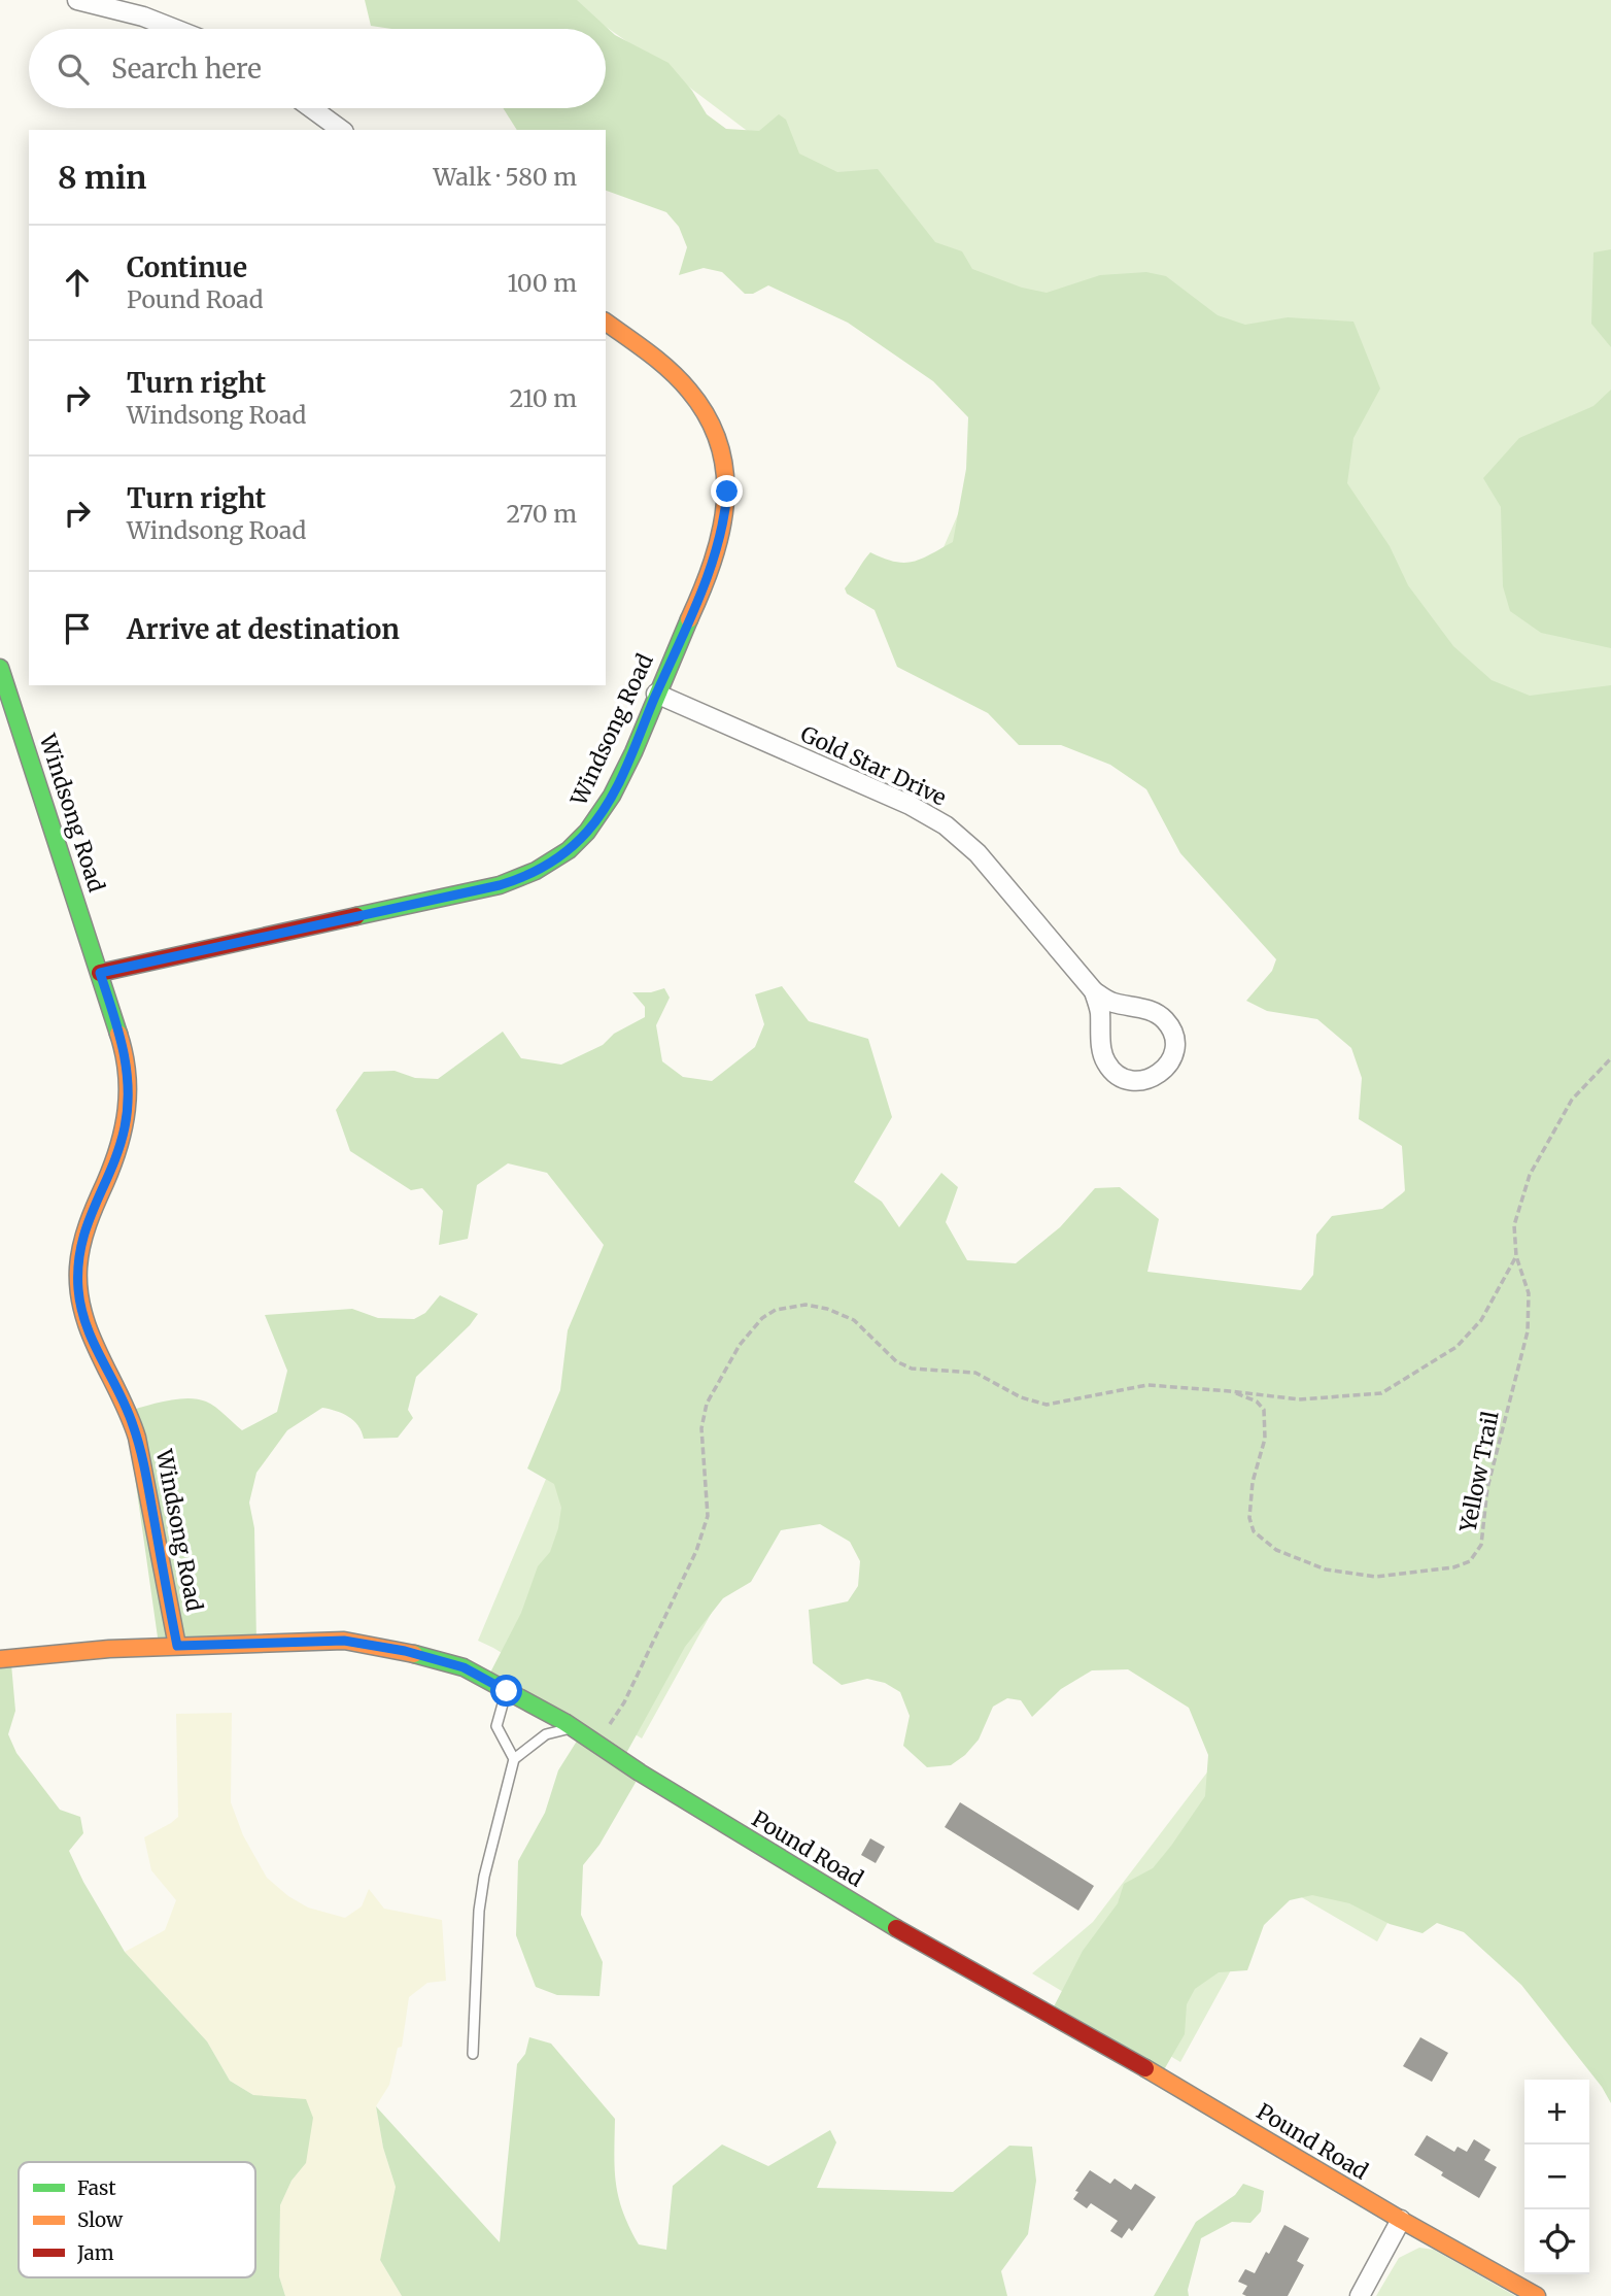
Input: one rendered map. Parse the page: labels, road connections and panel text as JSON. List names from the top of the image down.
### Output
{
  "streets": {
    "street": ["Windsong Road", "Gold Star Drive", "Pound Road"],
    "path": ["Yellow Trail"]
  },
  "crossings": [
    ["Windsong Road", "Gold Star Drive"],
    ["Windsong Road", "Pound Road"]
  ],
  "legend": ["Fast", "Slow", "Jam"],
  "page": {
    "search": "Search here",
    "heading": ["8 min", "Walk · 580 m"],
    "list": [
      ["Continue", "Pound Road", "100 m"],
      ["Turn right", "Windsong Road", "210 m"],
      ["Turn right", "Windsong Road", "270 m"],
      "Arrive at destination"
    ],
    "map_buttons": ["+", "−"]
  }
}
